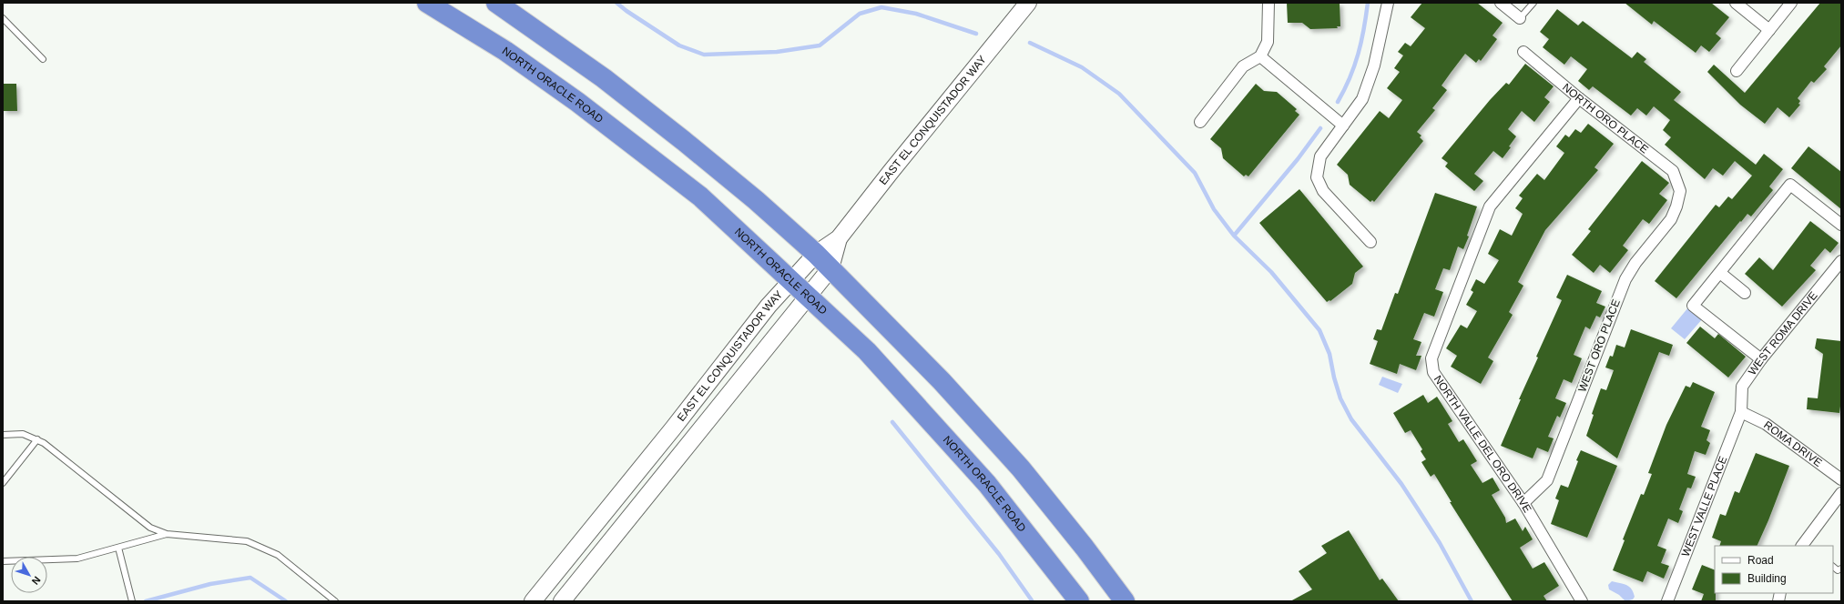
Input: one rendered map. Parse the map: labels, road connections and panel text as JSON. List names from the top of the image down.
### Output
{
  "streets": {
    "highway": ["NORTH ORACLE ROAD"],
    "street": [
      "NORTH ORO PLACE",
      "EAST EL CONQUISTADOR WAY",
      "WEST ROMA DRIVE",
      "WEST ORO PLACE",
      "ROMA DRIVE",
      "NORTH VALLE DEL ORO DRIVE",
      "WEST VALLE PLACE"
    ]
  },
  "crossings": [
    ["NORTH ORACLE ROAD", "EAST EL CONQUISTADOR WAY"],
    ["NORTH ORO PLACE", "WEST ORO PLACE"],
    ["NORTH ORO PLACE", "NORTH VALLE DEL ORO DRIVE"],
    ["WEST ROMA DRIVE", "ROMA DRIVE"],
    ["WEST ROMA DRIVE", "WEST VALLE PLACE"],
    ["WEST ORO PLACE", "NORTH VALLE DEL ORO DRIVE"],
    ["ROMA DRIVE", "WEST VALLE PLACE"]
  ],
  "legend": ["Road", "Building"],
  "north": "bottom right"
}
